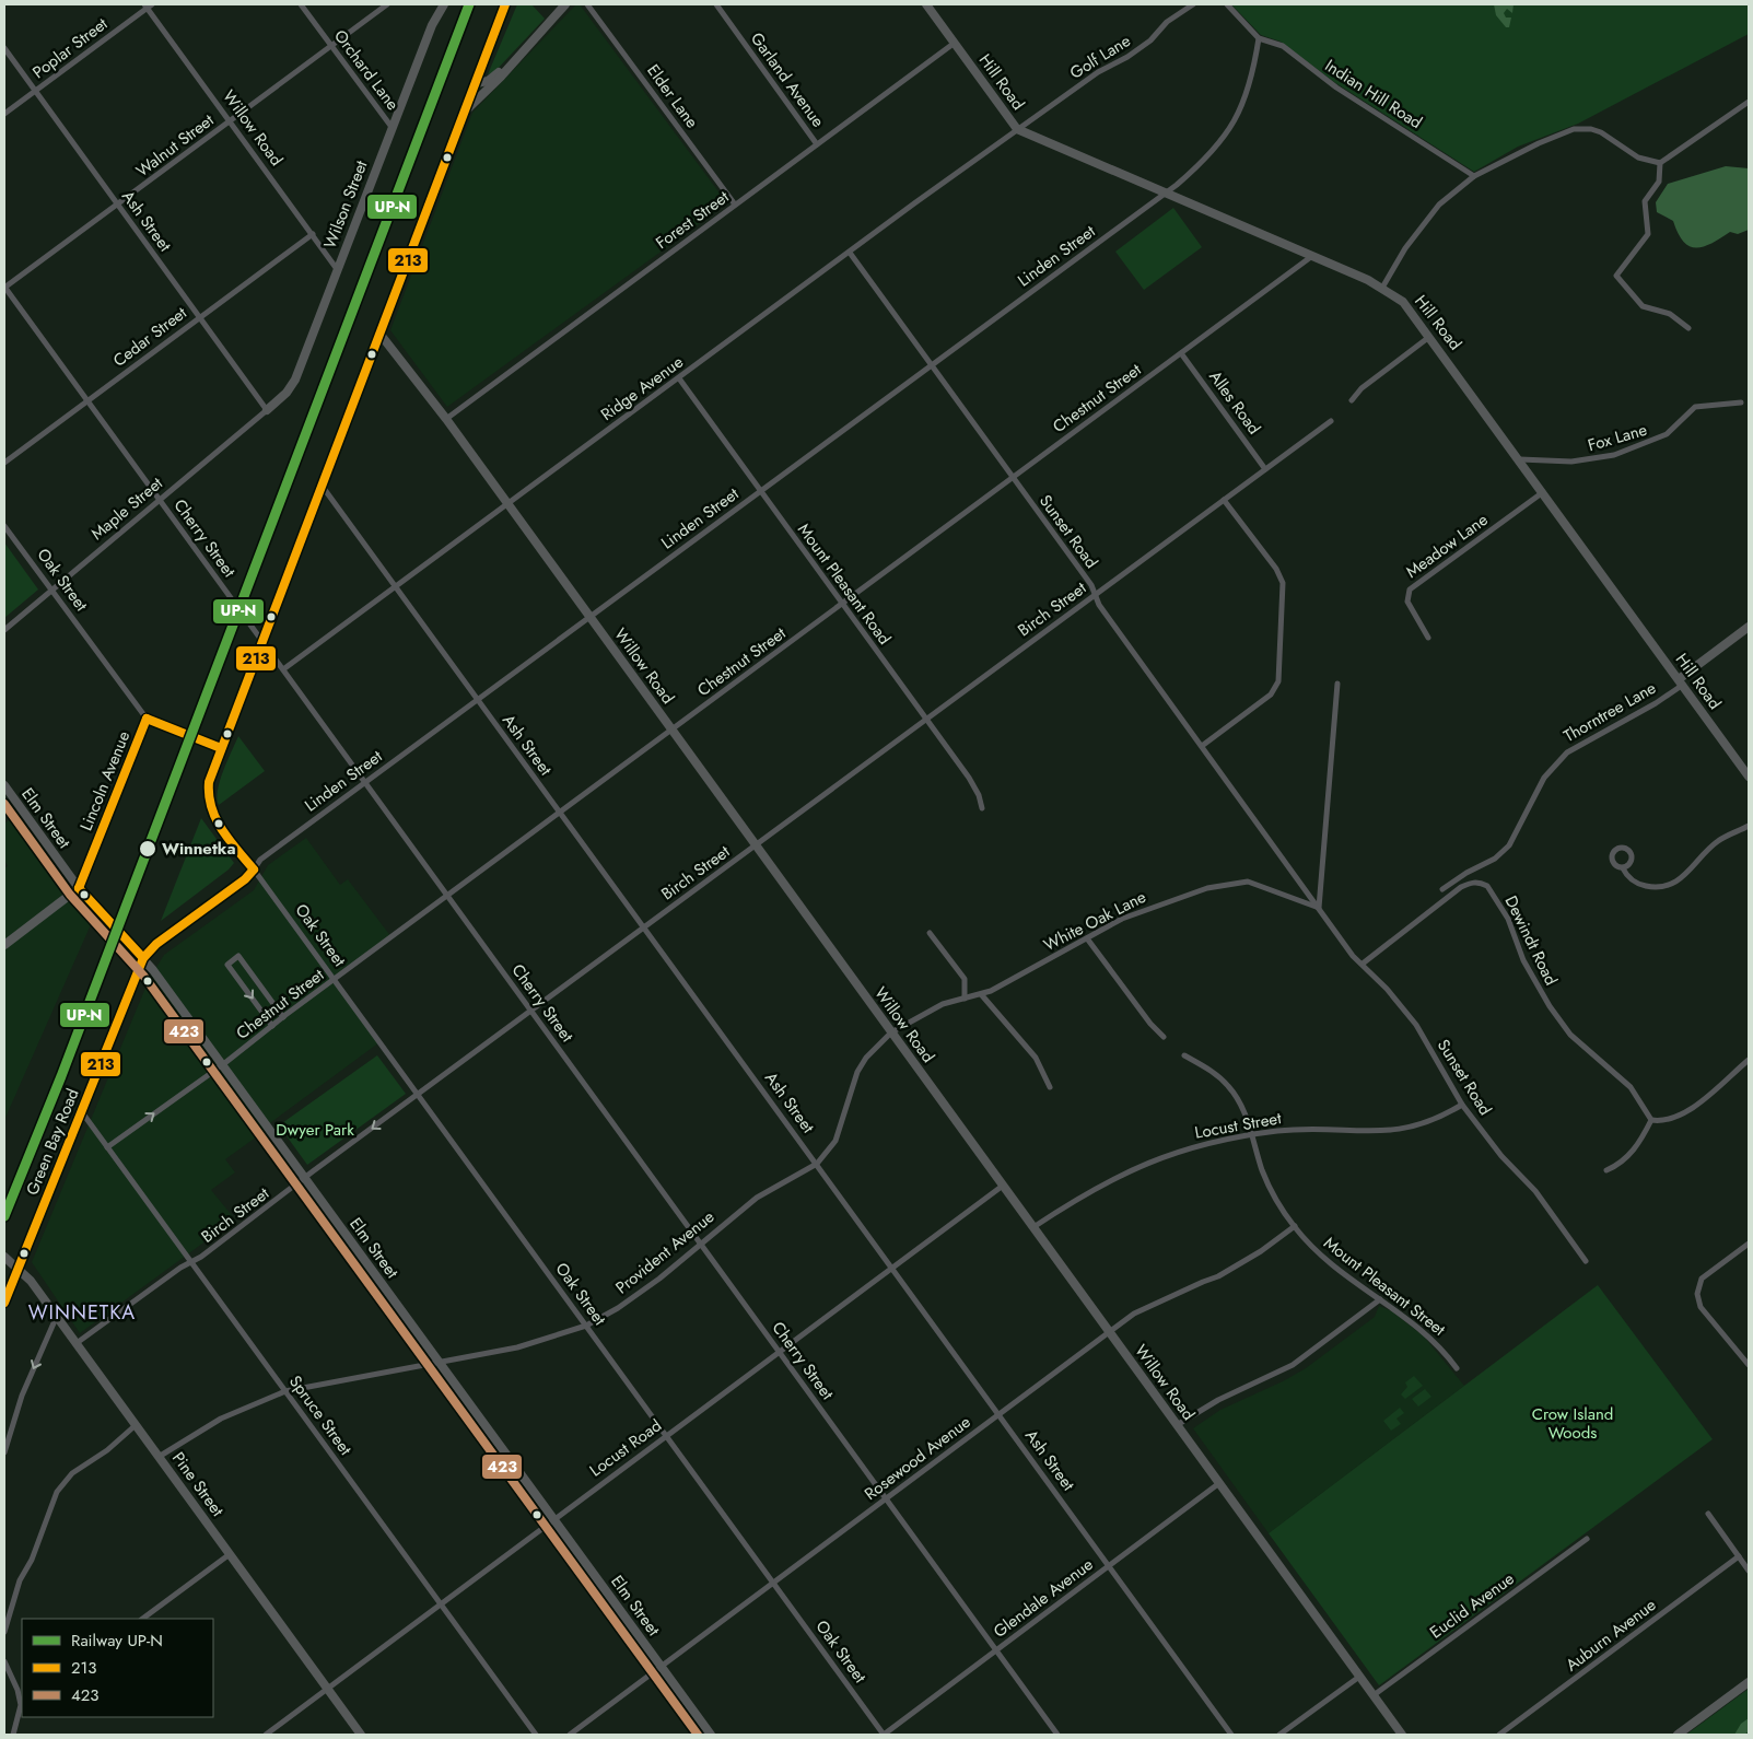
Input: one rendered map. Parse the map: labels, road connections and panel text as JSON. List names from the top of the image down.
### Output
{
  "streets": {
    "street": [
      "Poplar Street",
      "Golf Lane",
      "Orchard Lane",
      "Garland Avenue",
      "Hill Road",
      "Indian Hill Road",
      "Elder Lane",
      "Willow Road",
      "Walnut Street",
      "Wilson Street",
      "Forest Street",
      "Ash Street",
      "Linden Street",
      "Cedar Street",
      "Ridge Avenue",
      "Chestnut Street",
      "Alles Road",
      "Fox Lane",
      "Maple Street",
      "Sunset Road",
      "Cherry Street",
      "Meadow Lane",
      "Oak Street",
      "Mount Pleasant Road",
      "Birch Street",
      "Thorntree Lane",
      "Lincoln Avenue",
      "Elm Street",
      "White Oak Lane",
      "Dewindt Road",
      "Locust Street",
      "Green Bay Road",
      "Provident Avenue",
      "Mount Pleasant Street",
      "Spruce Street",
      "Locust Road",
      "Rosewood Avenue",
      "Pine Street",
      "Glendale Avenue",
      "Euclid Avenue",
      "Auburn Avenue"
    ]
  },
  "crossings": [
    ["Poplar Street", "Willow Road"],
    ["Poplar Street", "Ash Street"],
    ["Golf Lane", "Hill Road"],
    ["Golf Lane", "Ridge Avenue"],
    ["Orchard Lane", "Walnut Street"],
    ["Orchard Lane", "Wilson Street"],
    ["Garland Avenue", "Forest Street"],
    ["Hill Road", "Forest Street"],
    ["Hill Road", "Linden Street"],
    ["Hill Road", "Ridge Avenue"],
    ["Hill Road", "Chestnut Street"],
    ["Hill Road", "Fox Lane"],
    ["Hill Road", "Meadow Lane"],
    ["Hill Road", "Thorntree Lane"],
    ["Elder Lane", "Forest Street"],
    ["Willow Road", "Walnut Street"],
    ["Willow Road", "Wilson Street"],
    ["Willow Road", "Forest Street"],
    ["Willow Road", "Linden Street"],
    ["Willow Road", "Cedar Street"],
    ["Willow Road", "Ridge Avenue"],
    ["Willow Road", "Chestnut Street"],
    ["Willow Road", "Birch Street"],
    ["Willow Road", "White Oak Lane"],
    ["Willow Road", "Locust Street"],
    ["Willow Road", "Provident Avenue"],
    ["Willow Road", "Locust Road"],
    ["Willow Road", "Rosewood Avenue"],
    ["Willow Road", "Glendale Avenue"],
    ["Willow Road", "Euclid Avenue"],
    ["Walnut Street", "Ash Street"],
    ["Walnut Street", "Cherry Street"],
    ["Wilson Street", "Ash Street"],
    ["Wilson Street", "Maple Street"],
    ["Ash Street", "Linden Street"],
    ["Ash Street", "Cedar Street"],
    ["Ash Street", "Ridge Avenue"],
    ["Ash Street", "Chestnut Street"],
    ["Ash Street", "Maple Street"],
    ["Ash Street", "Birch Street"],
    ["Ash Street", "Provident Avenue"],
    ["Ash Street", "Locust Road"],
    ["Ash Street", "Rosewood Avenue"],
    ["Ash Street", "Glendale Avenue"],
    ["Linden Street", "Sunset Road"],
    ["Linden Street", "Cherry Street"],
    ["Linden Street", "Oak Street"],
    ["Linden Street", "Mount Pleasant Road"],
    ["Linden Street", "Green Bay Road"],
    ["Cedar Street", "Cherry Street"],
    ["Ridge Avenue", "Sunset Road"],
    ["Ridge Avenue", "Cherry Street"],
    ["Ridge Avenue", "Mount Pleasant Road"],
    ["Chestnut Street", "Alles Road"],
    ["Chestnut Street", "Sunset Road"],
    ["Chestnut Street", "Cherry Street"],
    ["Chestnut Street", "Oak Street"],
    ["Chestnut Street", "Mount Pleasant Road"],
    ["Chestnut Street", "Elm Street"],
    ["Chestnut Street", "Spruce Street"],
    ["Alles Road", "Birch Street"],
    ["Maple Street", "Cherry Street"],
    ["Maple Street", "Oak Street"],
    ["Sunset Road", "Birch Street"],
    ["Sunset Road", "White Oak Lane"],
    ["Sunset Road", "Dewindt Road"],
    ["Sunset Road", "Locust Street"],
    ["Cherry Street", "Birch Street"],
    ["Cherry Street", "Provident Avenue"],
    ["Cherry Street", "Locust Road"],
    ["Cherry Street", "Rosewood Avenue"],
    ["Cherry Street", "Glendale Avenue"],
    ["Oak Street", "Birch Street"],
    ["Oak Street", "Lincoln Avenue"],
    ["Oak Street", "Green Bay Road"],
    ["Oak Street", "Provident Avenue"],
    ["Oak Street", "Locust Road"],
    ["Oak Street", "Rosewood Avenue"],
    ["Oak Street", "Glendale Avenue"],
    ["Mount Pleasant Road", "Birch Street"],
    ["Birch Street", "Elm Street"],
    ["Birch Street", "Spruce Street"],
    ["Birch Street", "Pine Street"],
    ["Lincoln Avenue", "Elm Street"],
    ["Elm Street", "Green Bay Road"],
    ["Elm Street", "Provident Avenue"],
    ["Elm Street", "Locust Road"],
    ["Elm Street", "Rosewood Avenue"],
    ["White Oak Lane", "Provident Avenue"],
    ["Green Bay Road", "Spruce Street"],
    ["Green Bay Road", "Pine Street"],
    ["Provident Avenue", "Spruce Street"],
    ["Provident Avenue", "Pine Street"],
    ["Mount Pleasant Street", "Rosewood Avenue"],
    ["Spruce Street", "Locust Road"],
    ["Locust Road", "Pine Street"]
  ],
  "districts": ["WINNETKA"],
  "parks": ["Dwyer Park", "Crow Island Woods"],
  "places": ["Winnetka"],
  "lines": ["rail line UP-N", "transit line 213", "transit line 423"],
  "legend": ["Railway UP-N", "213", "423"]
}
